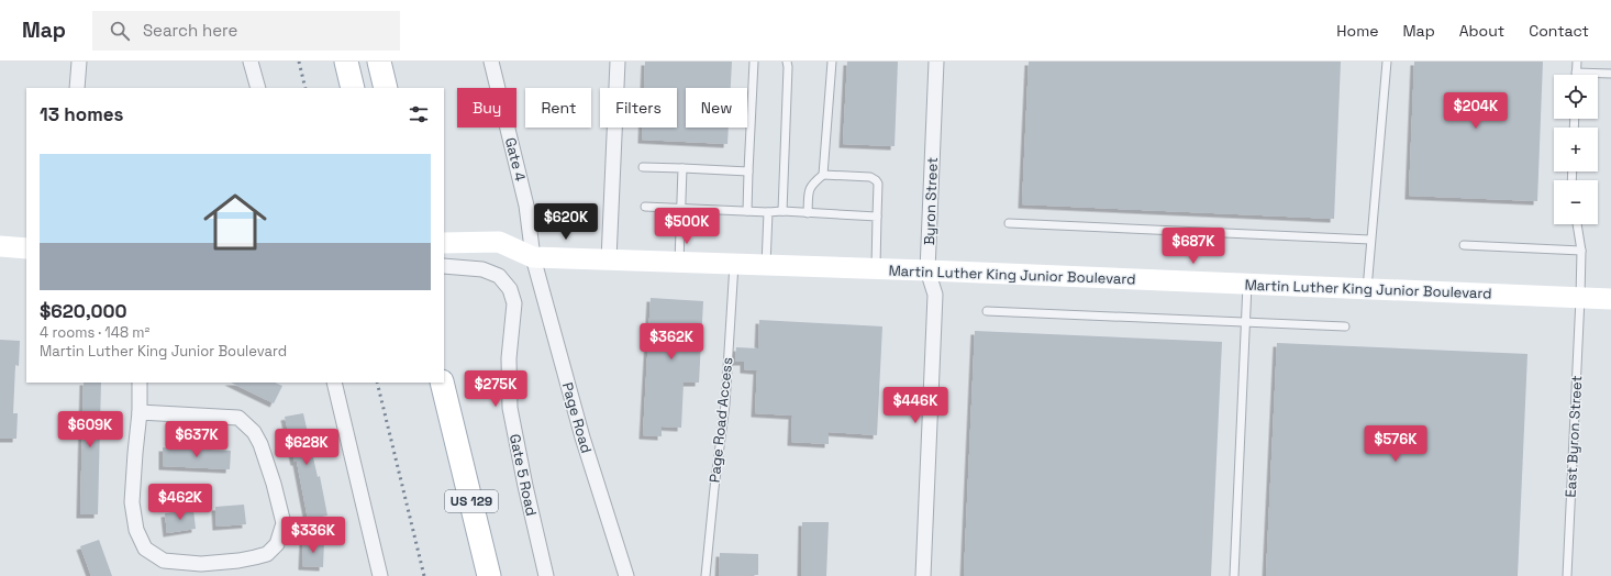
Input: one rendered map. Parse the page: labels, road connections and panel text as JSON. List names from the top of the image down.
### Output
{
  "streets": {
    "main road": ["US 129"],
    "street": [
      "Gate 4",
      "Byron Street",
      "Martin Luther King Junior Boulevard",
      "Page Road",
      "Gate 5 Road"
    ],
    "lane": ["Page Road Access", "East Byron Street"]
  },
  "crossings": [
    ["Gate 4", "Martin Luther King Junior Boulevard"],
    ["Gate 4", "Page Road"],
    ["Byron Street", "Martin Luther King Junior Boulevard"],
    ["Martin Luther King Junior Boulevard", "Page Road"],
    ["Martin Luther King Junior Boulevard", "Page Road Access"],
    ["Martin Luther King Junior Boulevard", "East Byron Street"]
  ],
  "page": {
    "header": "Map",
    "search": "Search here",
    "nav": [
      "Home",
      "Map",
      "About",
      "Contact"
    ],
    "map_buttons": ["+", "−"],
    "chip": [
      "Buy",
      "Rent",
      "Filters",
      "New"
    ],
    "heading": "13 homes",
    "price": [
      "$204K",
      "$620K",
      "$500K",
      "$687K",
      "$362K",
      "$275K",
      "$446K",
      "$609K",
      "$637K",
      "$576K",
      "$628K",
      "$462K",
      "$336K"
    ],
    "list": [
      {
        "name": "$620,000",
        "note": "4 rooms · 148 m² · Martin Luther King Junior Boulevard"
      }
    ]
  }
}
